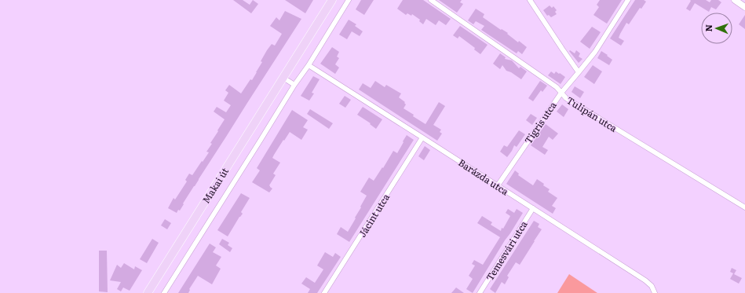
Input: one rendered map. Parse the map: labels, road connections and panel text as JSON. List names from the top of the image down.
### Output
{
  "streets": {
    "main road": ["Makai út"],
    "street": [
      "Tulipán utca",
      "Tigris utca",
      "Barázda utca",
      "Jácint utca",
      "Temesvári utca"
    ]
  },
  "crossings": [
    ["Tulipán utca", "Tigris utca"],
    ["Tigris utca", "Barázda utca"],
    ["Barázda utca", "Makai út"],
    ["Barázda utca", "Jácint utca"],
    ["Barázda utca", "Temesvári utca"]
  ],
  "north": "left"
}
